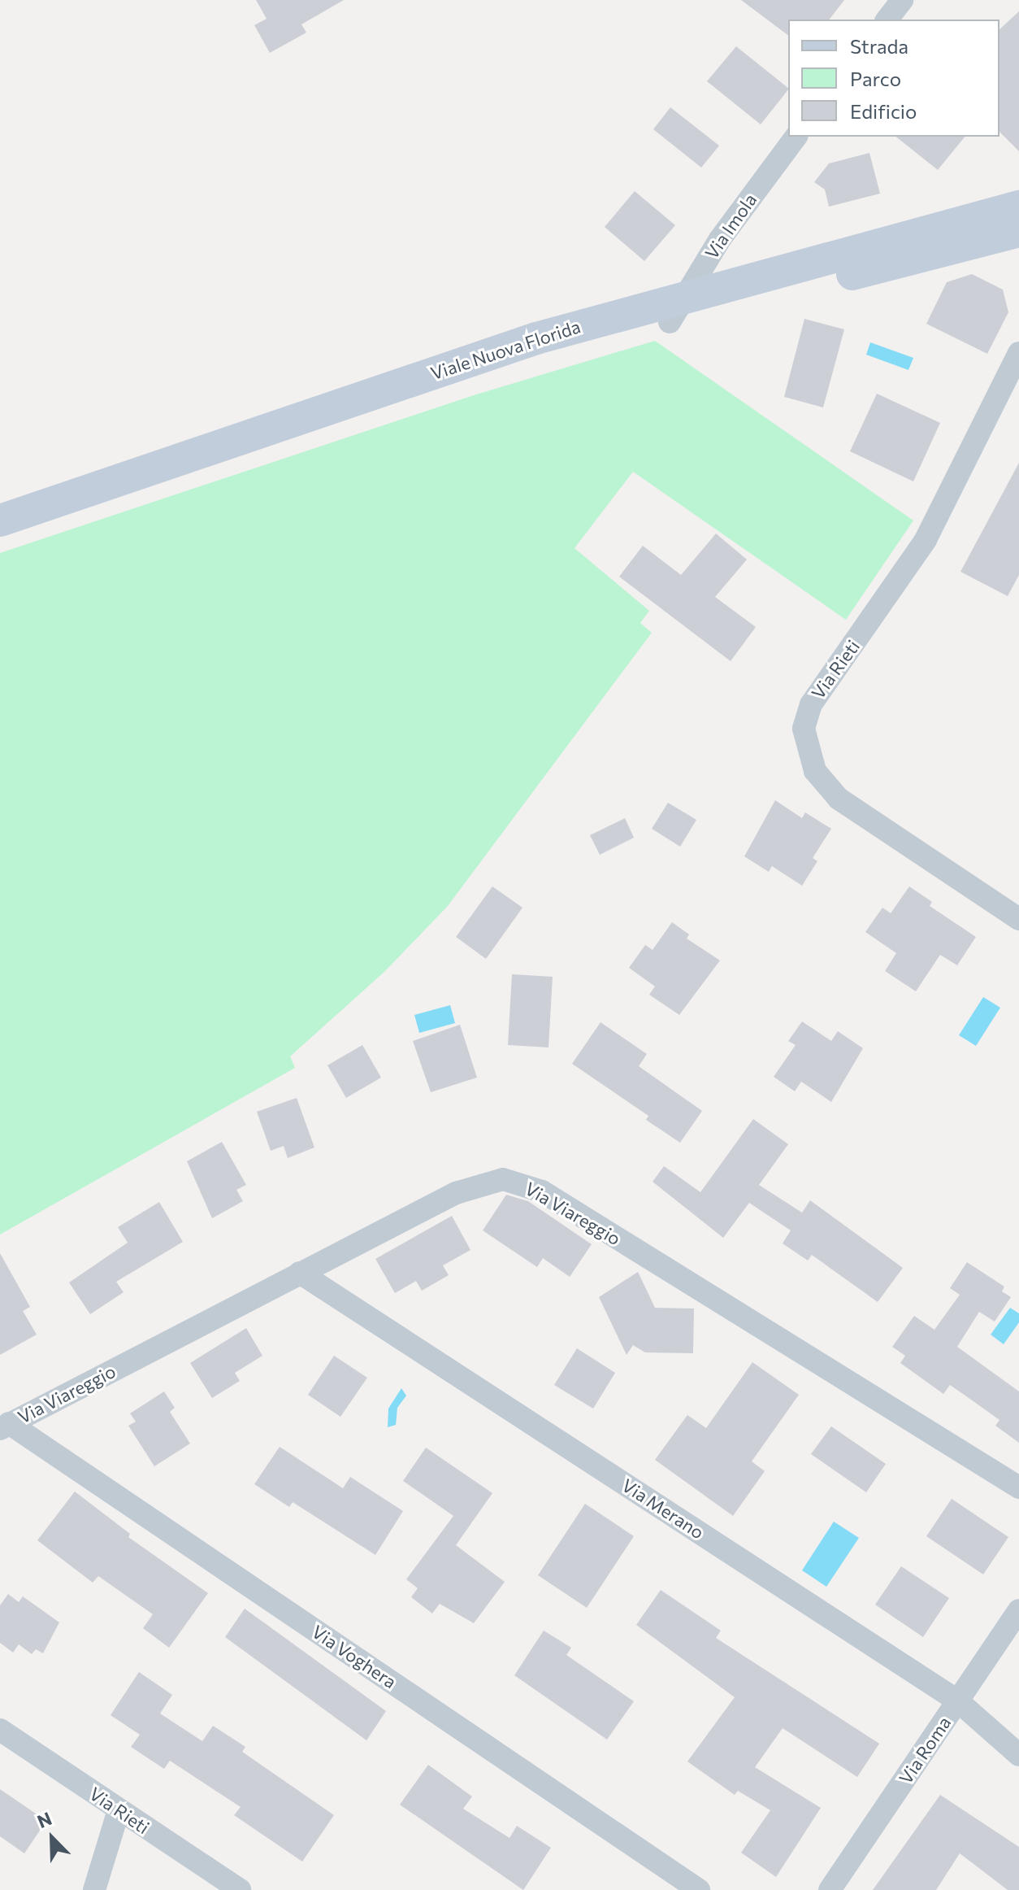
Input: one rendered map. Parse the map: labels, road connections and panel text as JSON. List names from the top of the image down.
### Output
{
  "streets": {
    "street": [
      "Via Imola",
      "Viale Nuova Florida",
      "Via Rieti",
      "Via Viareggio",
      "Via Merano",
      "Via Voghera",
      "Via Roma"
    ]
  },
  "crossings": [
    ["Via Imola", "Viale Nuova Florida"],
    ["Via Viareggio", "Via Merano"],
    ["Via Viareggio", "Via Voghera"],
    ["Via Merano", "Via Roma"]
  ],
  "legend": ["Strada", "Parco", "Edificio"],
  "north": "top left"
}
